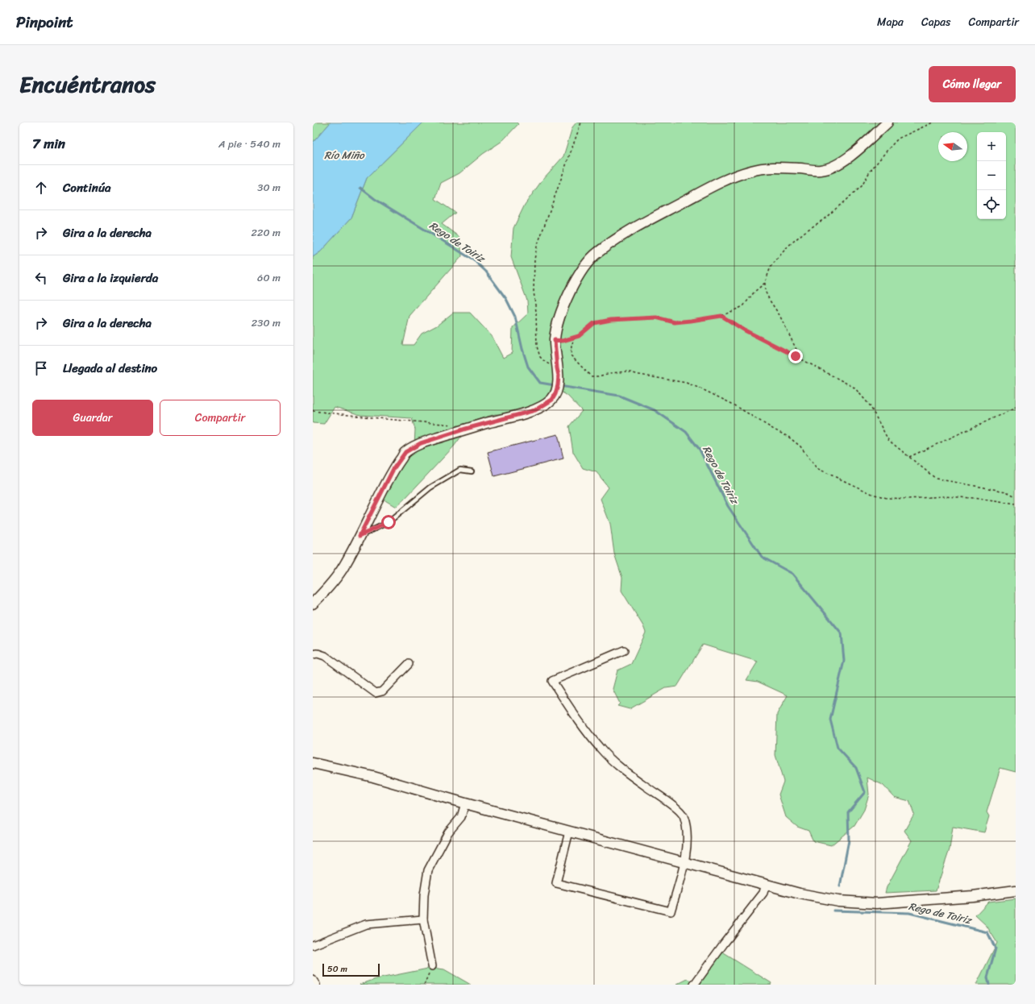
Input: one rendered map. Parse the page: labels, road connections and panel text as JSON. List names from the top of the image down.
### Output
{
  "water": ["Río Miño", "Rego de Toiriz"],
  "scale_bar": "50 m",
  "north": "left",
  "page": {
    "header": "Pinpoint",
    "nav": ["Mapa", "Capas", "Compartir"],
    "title": "Encuéntranos",
    "buttons": [
      "Cómo llegar",
      ["Guardar", "Compartir"]
    ],
    "heading": ["7 min", "A pie · 540 m"],
    "map_buttons": ["+", "−"],
    "list": [
      ["Continúa", "30 m"],
      ["Gira a la derecha", "220 m"],
      ["Gira a la izquierda", "60 m"],
      ["Gira a la derecha", "230 m"],
      "Llegada al destino"
    ],
    "scale": "50 m"
  }
}
